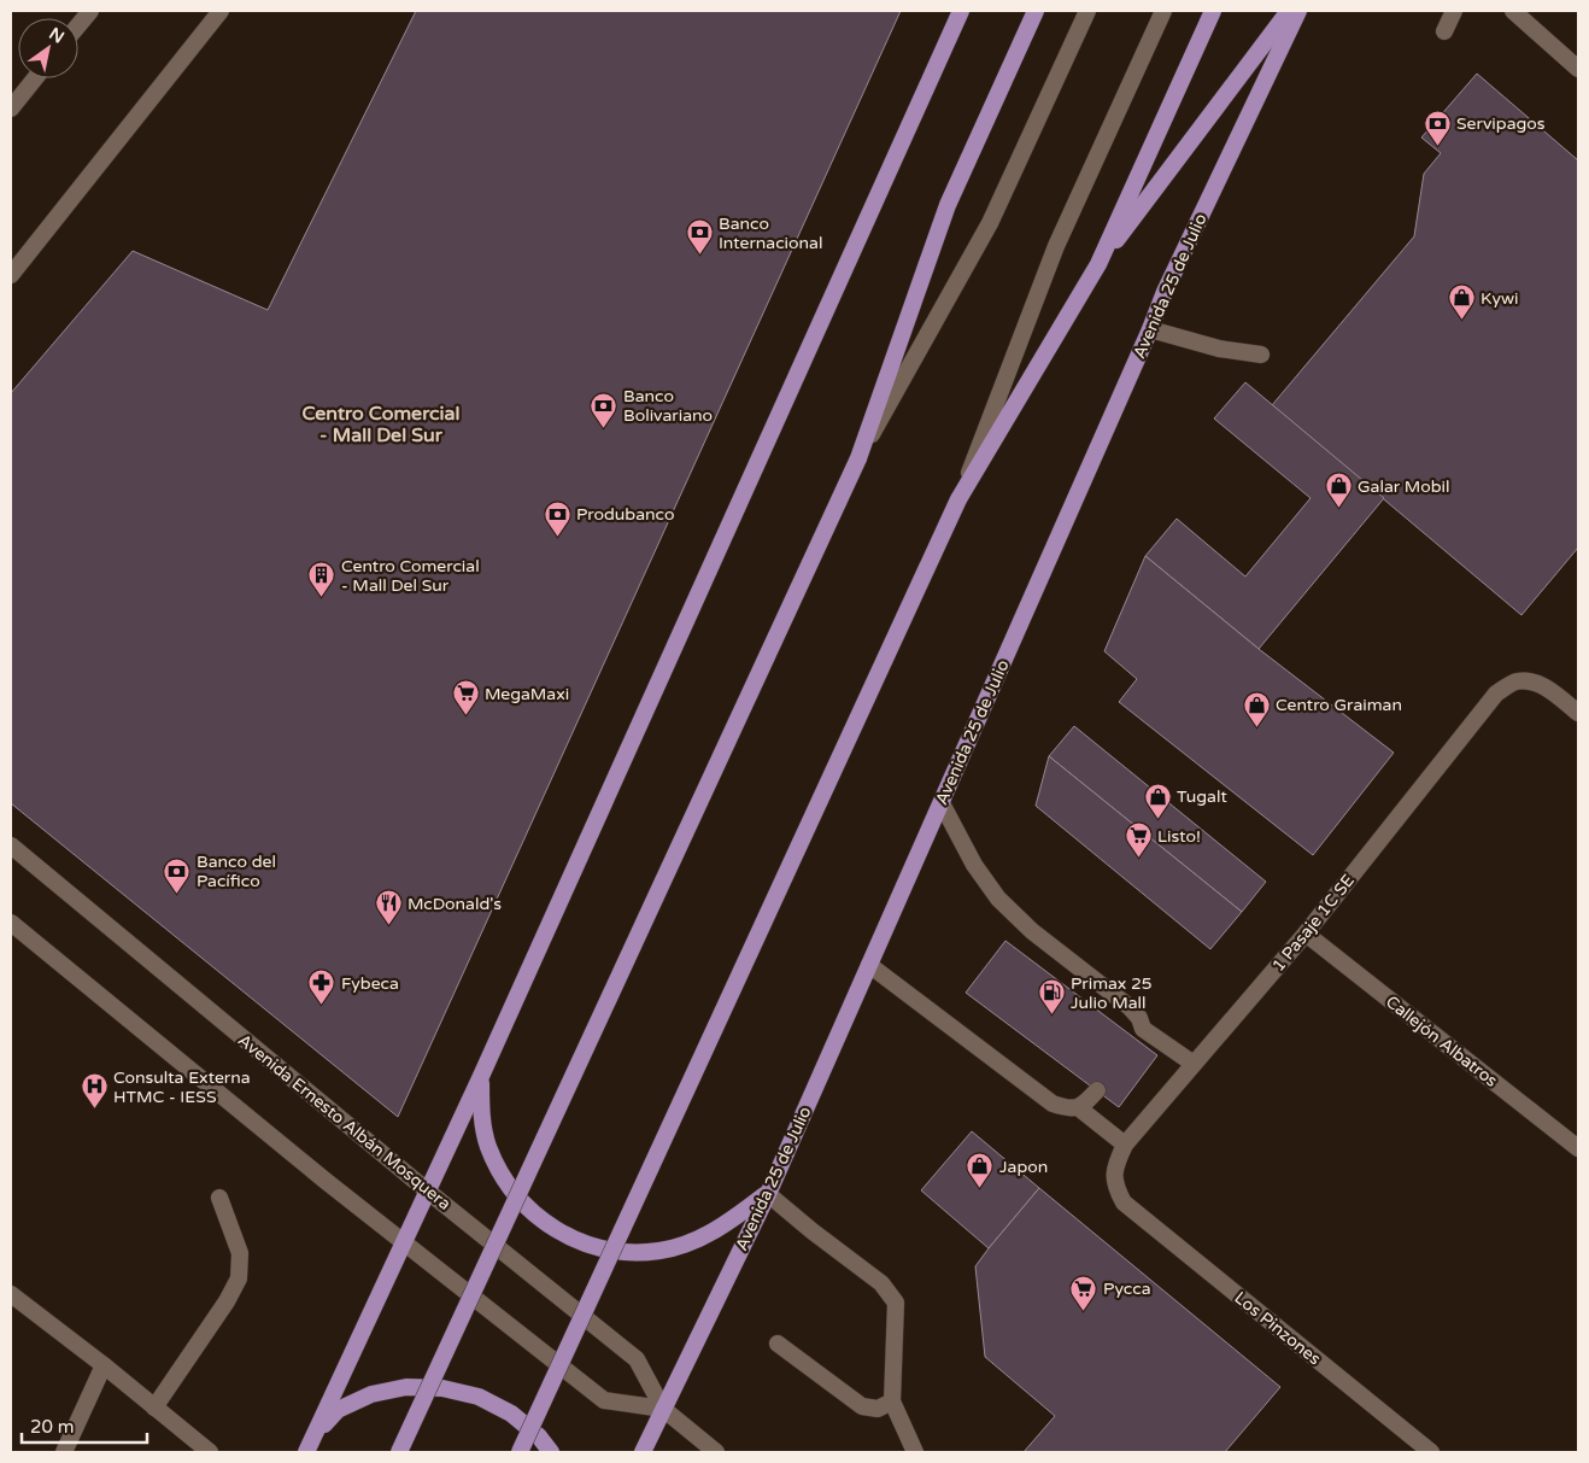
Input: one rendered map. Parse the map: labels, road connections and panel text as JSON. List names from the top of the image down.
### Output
{
  "streets": {
    "main road": ["Avenida 25 de Julio"],
    "street": [
      "1 Pasaje 1C SE",
      "Callejón Albatros",
      "Avenida Ernesto Albán Mosquera",
      "Los Pinzones"
    ]
  },
  "crossings": [
    ["Avenida 25 de Julio", "Avenida Ernesto Albán Mosquera"],
    ["1 Pasaje 1C SE", "Callejón Albatros"],
    ["1 Pasaje 1C SE", "Los Pinzones"]
  ],
  "districts": ["Centro Comercial - Mall Del Sur"],
  "places": {
    "bank": [
      "Servipagos",
      "Banco Internacional",
      "Banco Bolivariano",
      "Produbanco",
      "Banco del Pacífico"
    ],
    "shop": [
      "Kywi",
      "Galar Mobil",
      "Centro Graiman",
      "Tugalt",
      "Japon"
    ],
    "building": ["Centro Comercial - Mall Del Sur"],
    "supermarket": ["MegaMaxi", "Listo!", "Pycca"],
    "restaurant": ["McDonald's"],
    "pharmacy": ["Fybeca"],
    "fuel station": ["Primax 25 Julio Mall"],
    "hospital": ["Consulta Externa HTMC - IESS"]
  },
  "scale_bar": "20 m",
  "north": "top right"
}
